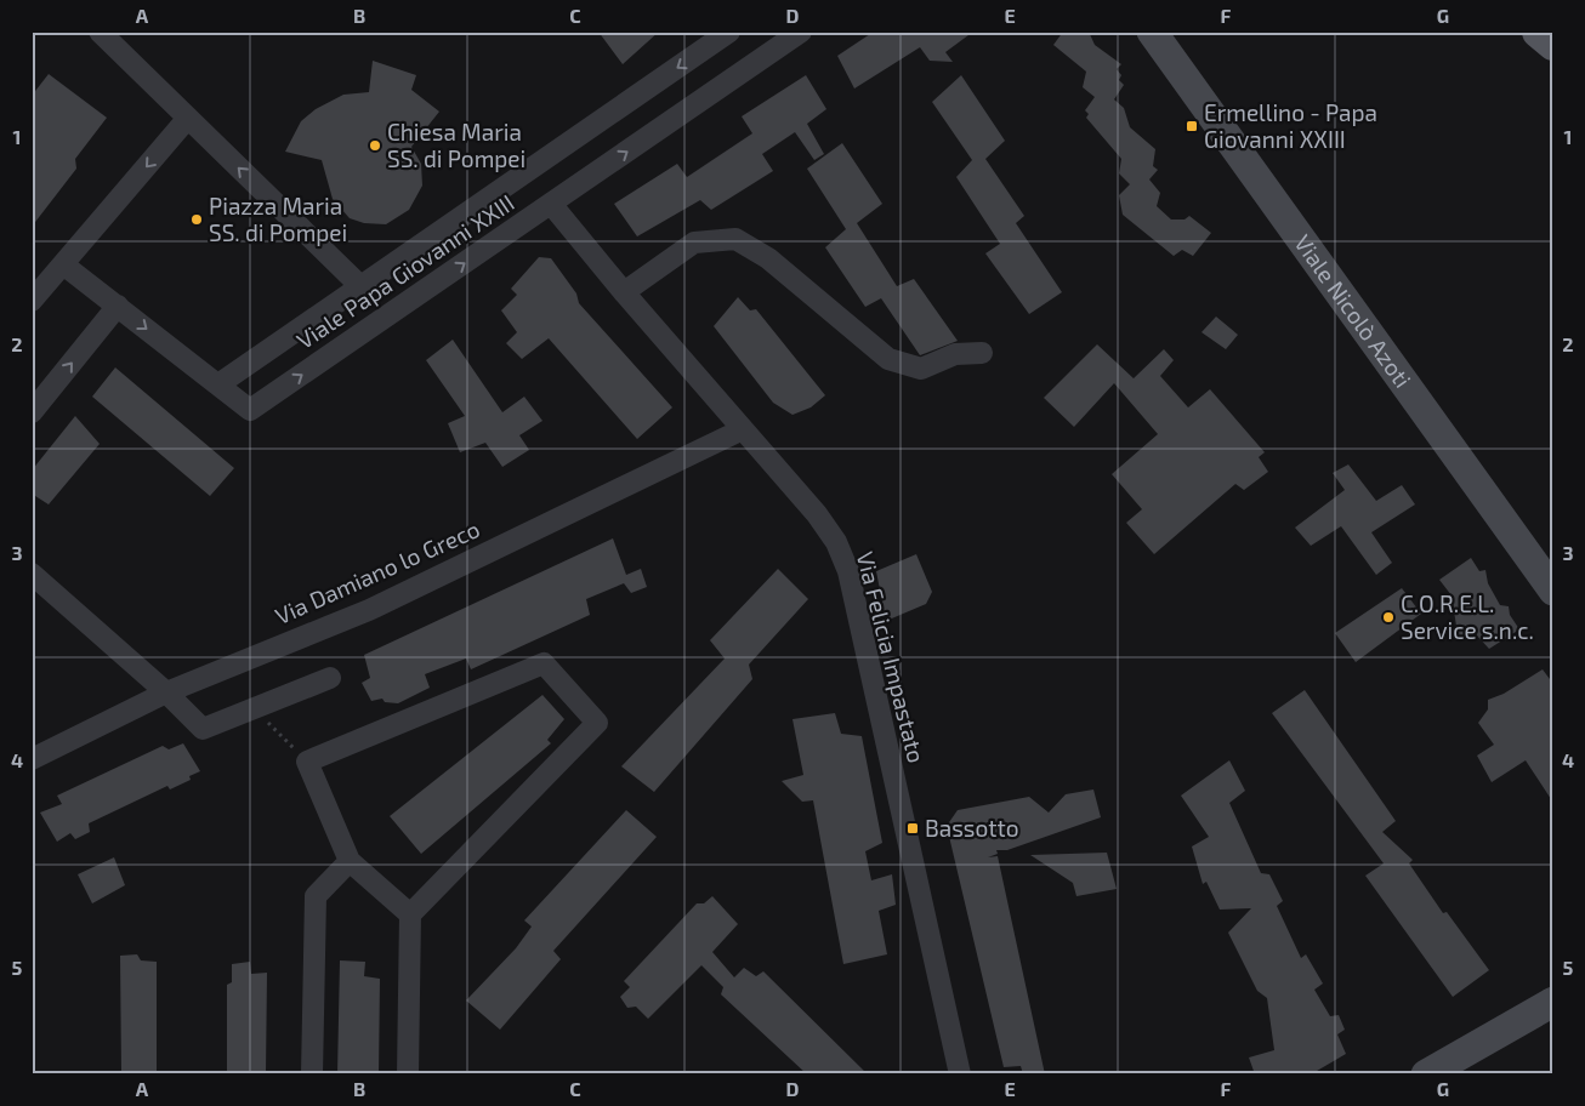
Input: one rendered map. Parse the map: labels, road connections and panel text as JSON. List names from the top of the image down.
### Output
{
  "streets": {
    "street": [
      "Viale Papa Giovanni XXIII",
      "Viale Nicolò Azoti",
      "Via Damiano lo Greco",
      "Via Felicia Impastato"
    ]
  },
  "crossings": [
    ["Viale Papa Giovanni XXIII", "Via Felicia Impastato"],
    ["Via Damiano lo Greco", "Via Felicia Impastato"]
  ],
  "places": {
    "transit": ["Ermellino - Papa Giovanni XXIII", "Bassotto"],
    "other": ["Chiesa Maria SS. di Pompei", "Piazza Maria SS. di Pompei", "C.O.R.E.L. Service s.n.c."]
  },
  "grid": {
    "columns": [
      "A",
      "B",
      "C",
      "D",
      "E",
      "F",
      "G"
    ],
    "rows": [
      "1",
      "2",
      "3",
      "4",
      "5"
    ]
  }
}
